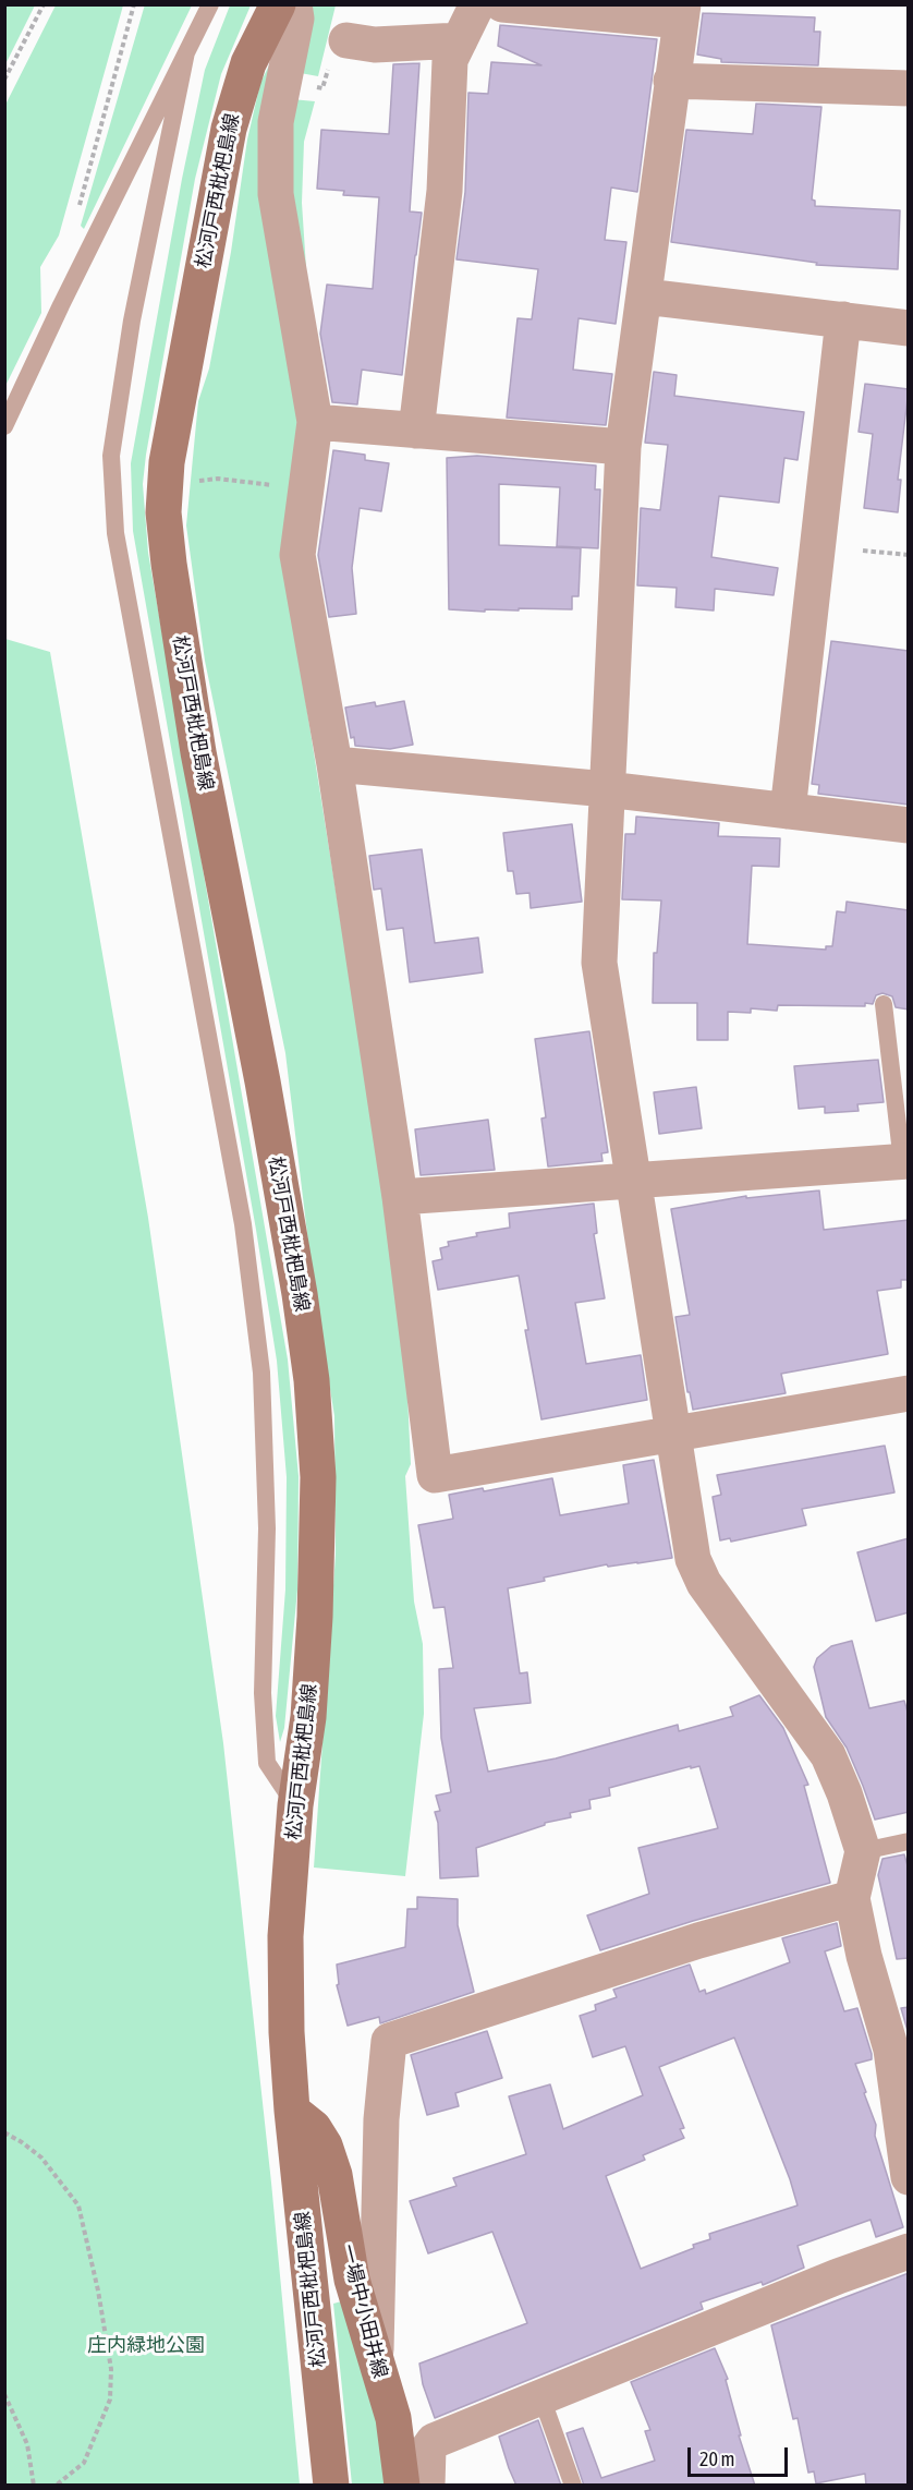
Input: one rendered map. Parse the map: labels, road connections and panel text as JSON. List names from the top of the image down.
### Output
{
  "streets": {
    "main road": ["松河戸西枇杷島線", "一場中小田井線"]
  },
  "crossings": [
    ["松河戸西枇杷島線", "一場中小田井線"]
  ],
  "parks": ["庄内緑地公園"],
  "scale_bar": "20 m"
}
